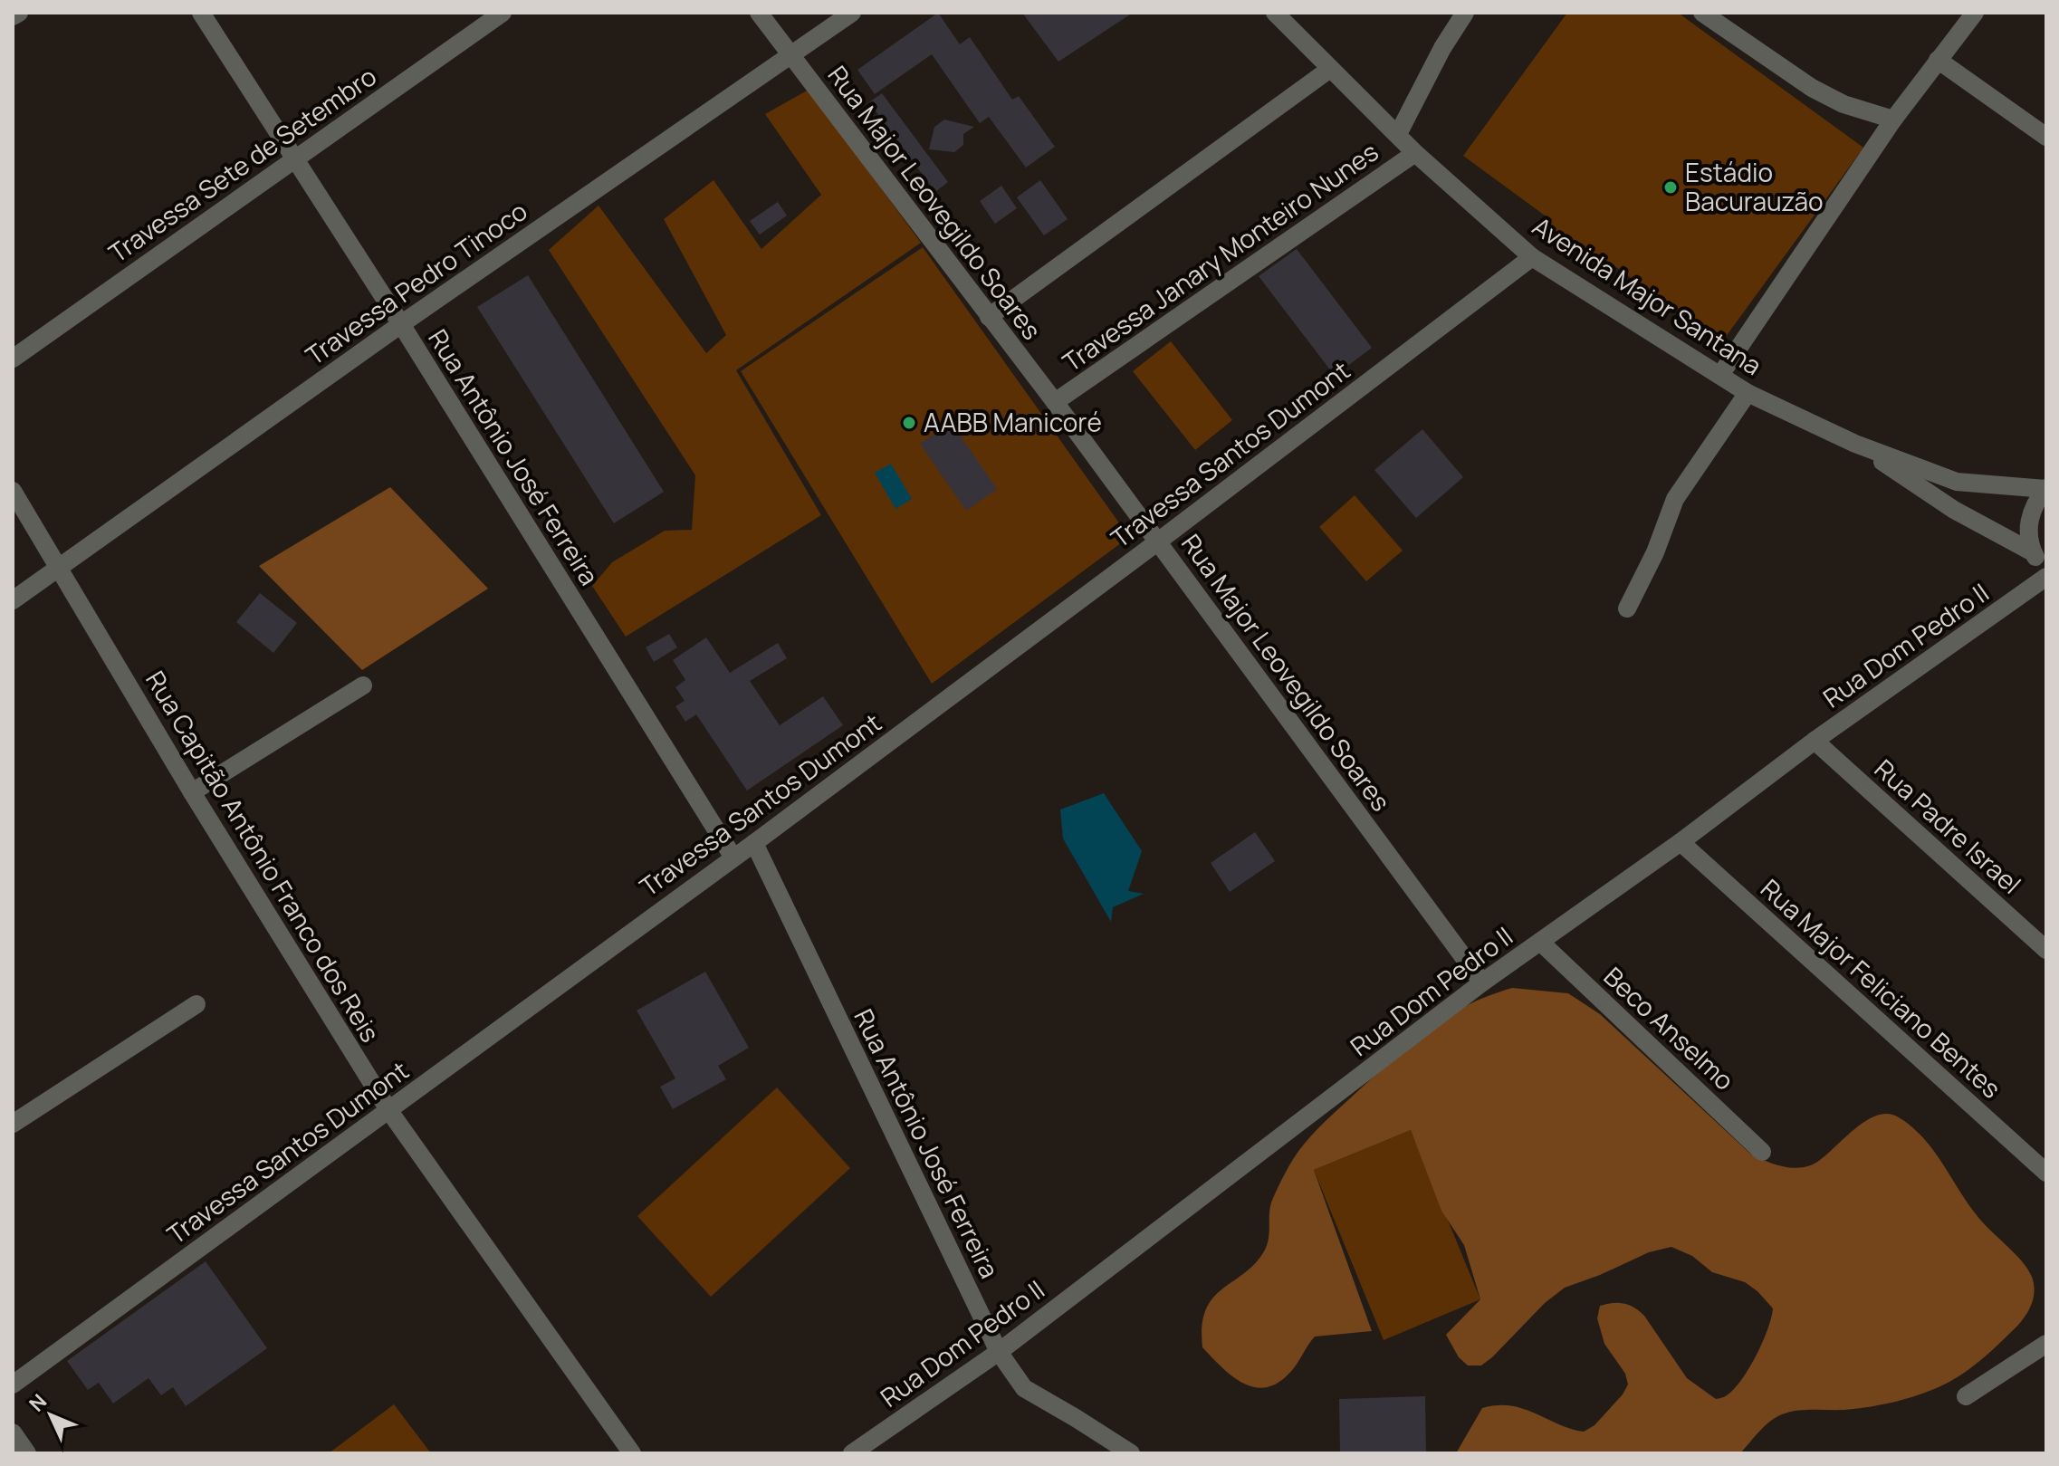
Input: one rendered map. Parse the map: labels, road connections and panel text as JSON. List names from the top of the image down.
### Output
{
  "streets": {
    "street": [
      "Travessa Sete de Setembro",
      "Rua Major Leovegildo Soares",
      "Travessa Janary Monteiro Nunes",
      "Travessa Pedro Tinoco",
      "Avenida Major Santana",
      "Travessa Santos Dumont",
      "Rua Antônio José Ferreira",
      "Rua Dom Pedro II",
      "Rua Padre Israel",
      "Rua Capitão Antônio Franco dos Reis",
      "Rua Major Feliciano Bentes",
      "Beco Anselmo"
    ]
  },
  "crossings": [
    ["Travessa Sete de Setembro", "Rua Antônio José Ferreira"],
    ["Rua Major Leovegildo Soares", "Travessa Janary Monteiro Nunes"],
    ["Rua Major Leovegildo Soares", "Travessa Pedro Tinoco"],
    ["Rua Major Leovegildo Soares", "Travessa Santos Dumont"],
    ["Rua Major Leovegildo Soares", "Rua Dom Pedro II"],
    ["Travessa Janary Monteiro Nunes", "Avenida Major Santana"],
    ["Travessa Pedro Tinoco", "Rua Antônio José Ferreira"],
    ["Travessa Pedro Tinoco", "Rua Capitão Antônio Franco dos Reis"],
    ["Avenida Major Santana", "Travessa Santos Dumont"],
    ["Travessa Santos Dumont", "Rua Antônio José Ferreira"],
    ["Travessa Santos Dumont", "Rua Capitão Antônio Franco dos Reis"],
    ["Rua Antônio José Ferreira", "Rua Dom Pedro II"],
    ["Rua Dom Pedro II", "Rua Padre Israel"],
    ["Rua Dom Pedro II", "Rua Major Feliciano Bentes"],
    ["Rua Dom Pedro II", "Beco Anselmo"]
  ],
  "places": ["Estádio Bacurauzão", "AABB Manicoré"],
  "north": "top left"
}
